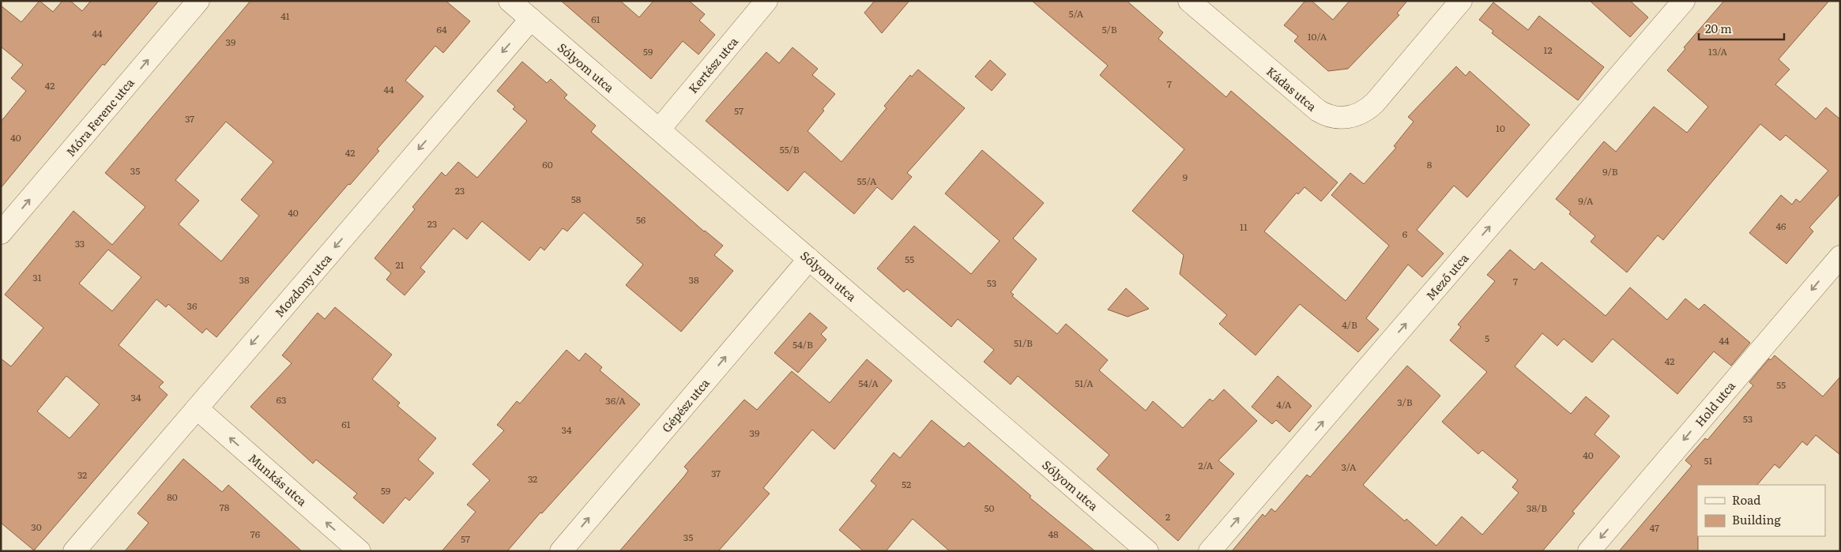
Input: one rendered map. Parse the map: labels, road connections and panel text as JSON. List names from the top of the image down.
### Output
{
  "streets": {
    "street": [
      "Kertész utca",
      "Sólyom utca",
      "Kádas utca",
      "Móra Ferenc utca",
      "Mező utca",
      "Mozdony utca",
      "Hold utca",
      "Gépész utca",
      "Munkás utca"
    ]
  },
  "crossings": [
    ["Kertész utca", "Sólyom utca"],
    ["Sólyom utca", "Mozdony utca"],
    ["Sólyom utca", "Gépész utca"],
    ["Mozdony utca", "Munkás utca"]
  ],
  "one_way": [
    "Móra Ferenc utca",
    "Mező utca",
    "Mozdony utca",
    "Hold utca",
    "Gépész utca",
    "Munkás utca"
  ],
  "house_numbers": [
    "5/A",
    "41",
    "61",
    "64",
    "5/B",
    "44",
    "10/A",
    "39",
    "12",
    "59",
    "13/A",
    "7",
    "42",
    "44",
    "57",
    "37",
    "10",
    "40",
    "55/B",
    "42",
    "60",
    "8",
    "35",
    "9/B",
    "9",
    "55/A",
    "23",
    "58",
    "9/A",
    "40",
    "56",
    "23",
    "46",
    "11",
    "6",
    "33",
    "55",
    "21",
    "31",
    "38",
    "38",
    "7",
    "53",
    "36",
    "4/B",
    "5",
    "44",
    "51/B",
    "54/B",
    "42",
    "54/A",
    "51/A",
    "55",
    "34",
    "63",
    "36/A",
    "3/B",
    "4/A",
    "53",
    "61",
    "34",
    "39",
    "40",
    "51",
    "2/A",
    "3/A",
    "37",
    "32",
    "32",
    "52",
    "59",
    "80",
    "78",
    "50",
    "38/B",
    "2",
    "30",
    "47",
    "76",
    "48",
    "35",
    "57"
  ],
  "legend": ["Road", "Building"],
  "scale_bar": "20 m"
}
